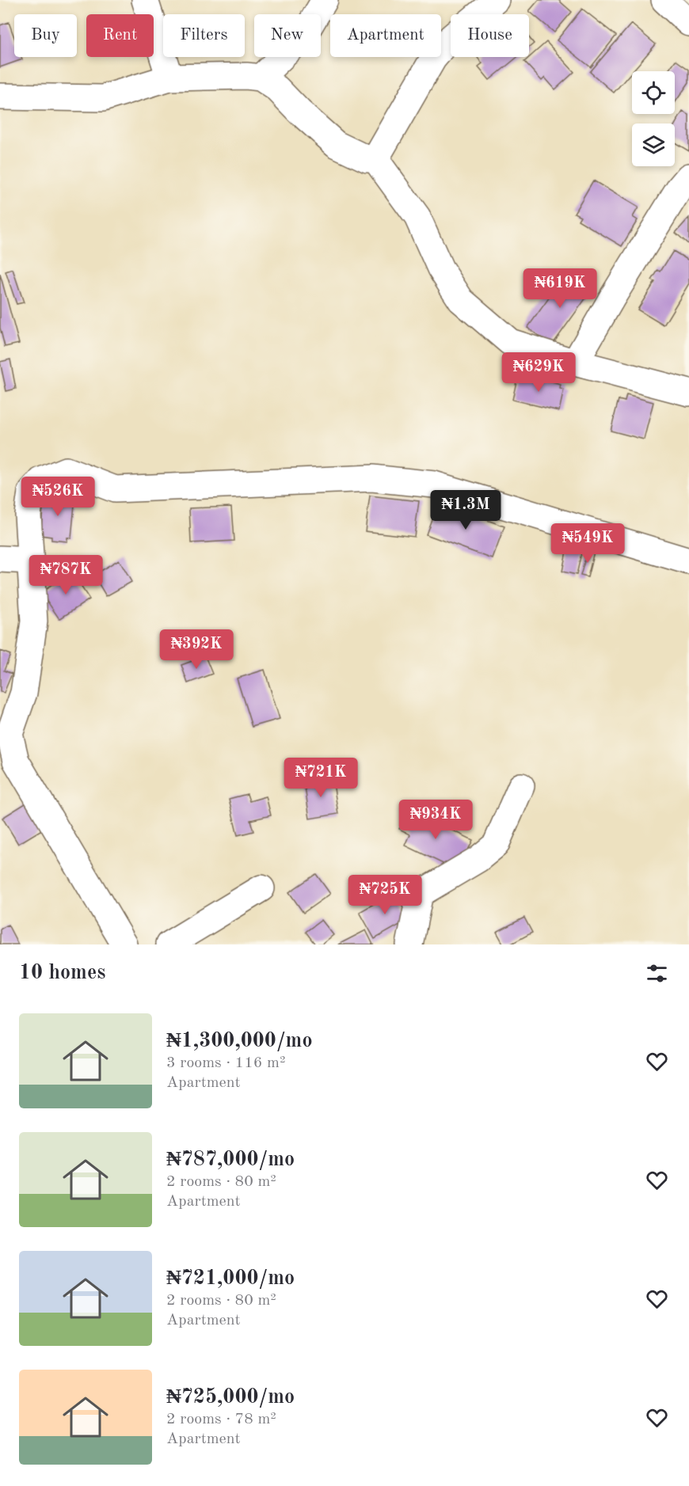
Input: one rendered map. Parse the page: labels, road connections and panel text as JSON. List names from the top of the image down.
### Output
{
  "page": {
    "chip": [
      "Buy",
      "Rent",
      "Filters",
      "New",
      "Apartment",
      "House"
    ],
    "price": [
      "₦619K",
      "₦629K",
      "₦526K",
      "₦1.3M",
      "₦549K",
      "₦787K",
      "₦392K",
      "₦721K",
      "₦934K",
      "₦725K"
    ],
    "heading": "10 homes",
    "list": [
      {
        "name": "₦1,300,000/mo",
        "note": "3 rooms · 116 m² · Apartment"
      },
      {
        "name": "₦787,000/mo",
        "note": "2 rooms · 80 m² · Apartment"
      },
      {
        "name": "₦721,000/mo",
        "note": "2 rooms · 80 m² · Apartment"
      },
      {
        "name": "₦725,000/mo",
        "note": "2 rooms · 78 m² · Apartment"
      }
    ]
  }
}
